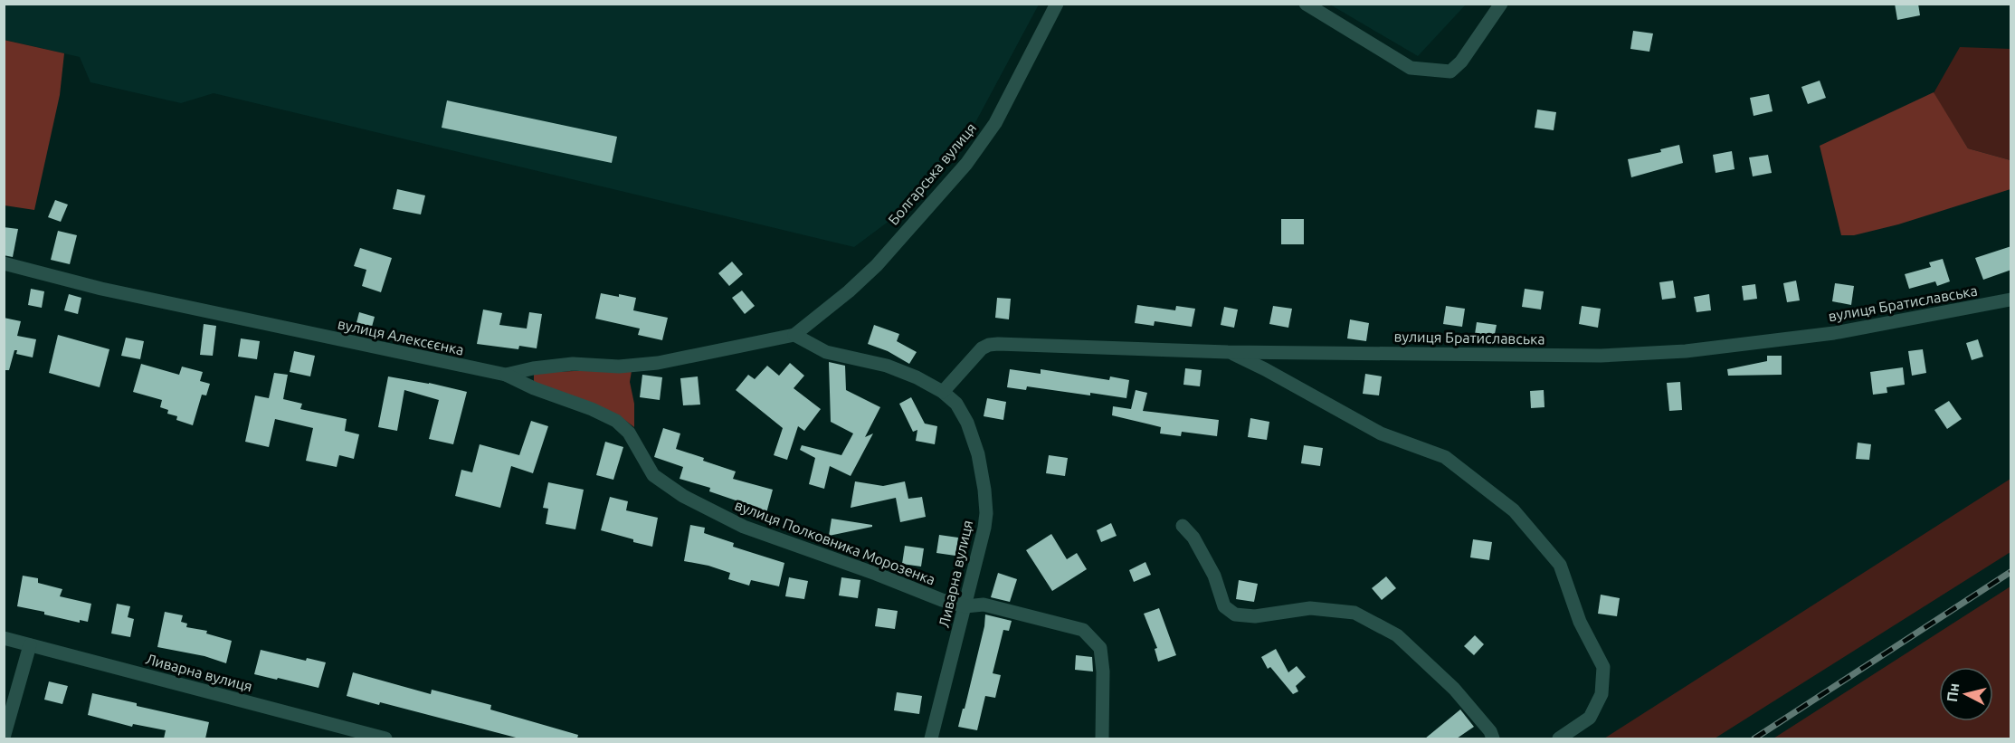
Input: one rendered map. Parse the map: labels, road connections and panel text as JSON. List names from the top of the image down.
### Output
{
  "streets": {
    "street": [
      "Болгарська вулиця",
      "вулиця Братиславська",
      "вулиця Алексєєнка",
      "вулиця Полковника Морозенка",
      "Ливарна вулиця"
    ]
  },
  "crossings": [
    ["Болгарська вулиця", "вулиця Алексєєнка"],
    ["Болгарська вулиця", "Ливарна вулиця"],
    ["вулиця Братиславська", "Ливарна вулиця"],
    ["вулиця Алексєєнка", "вулиця Полковника Морозенка"],
    ["вулиця Алексєєнка", "Ливарна вулиця"],
    ["вулиця Полковника Морозенка", "Ливарна вулиця"]
  ],
  "north": "left"
}
